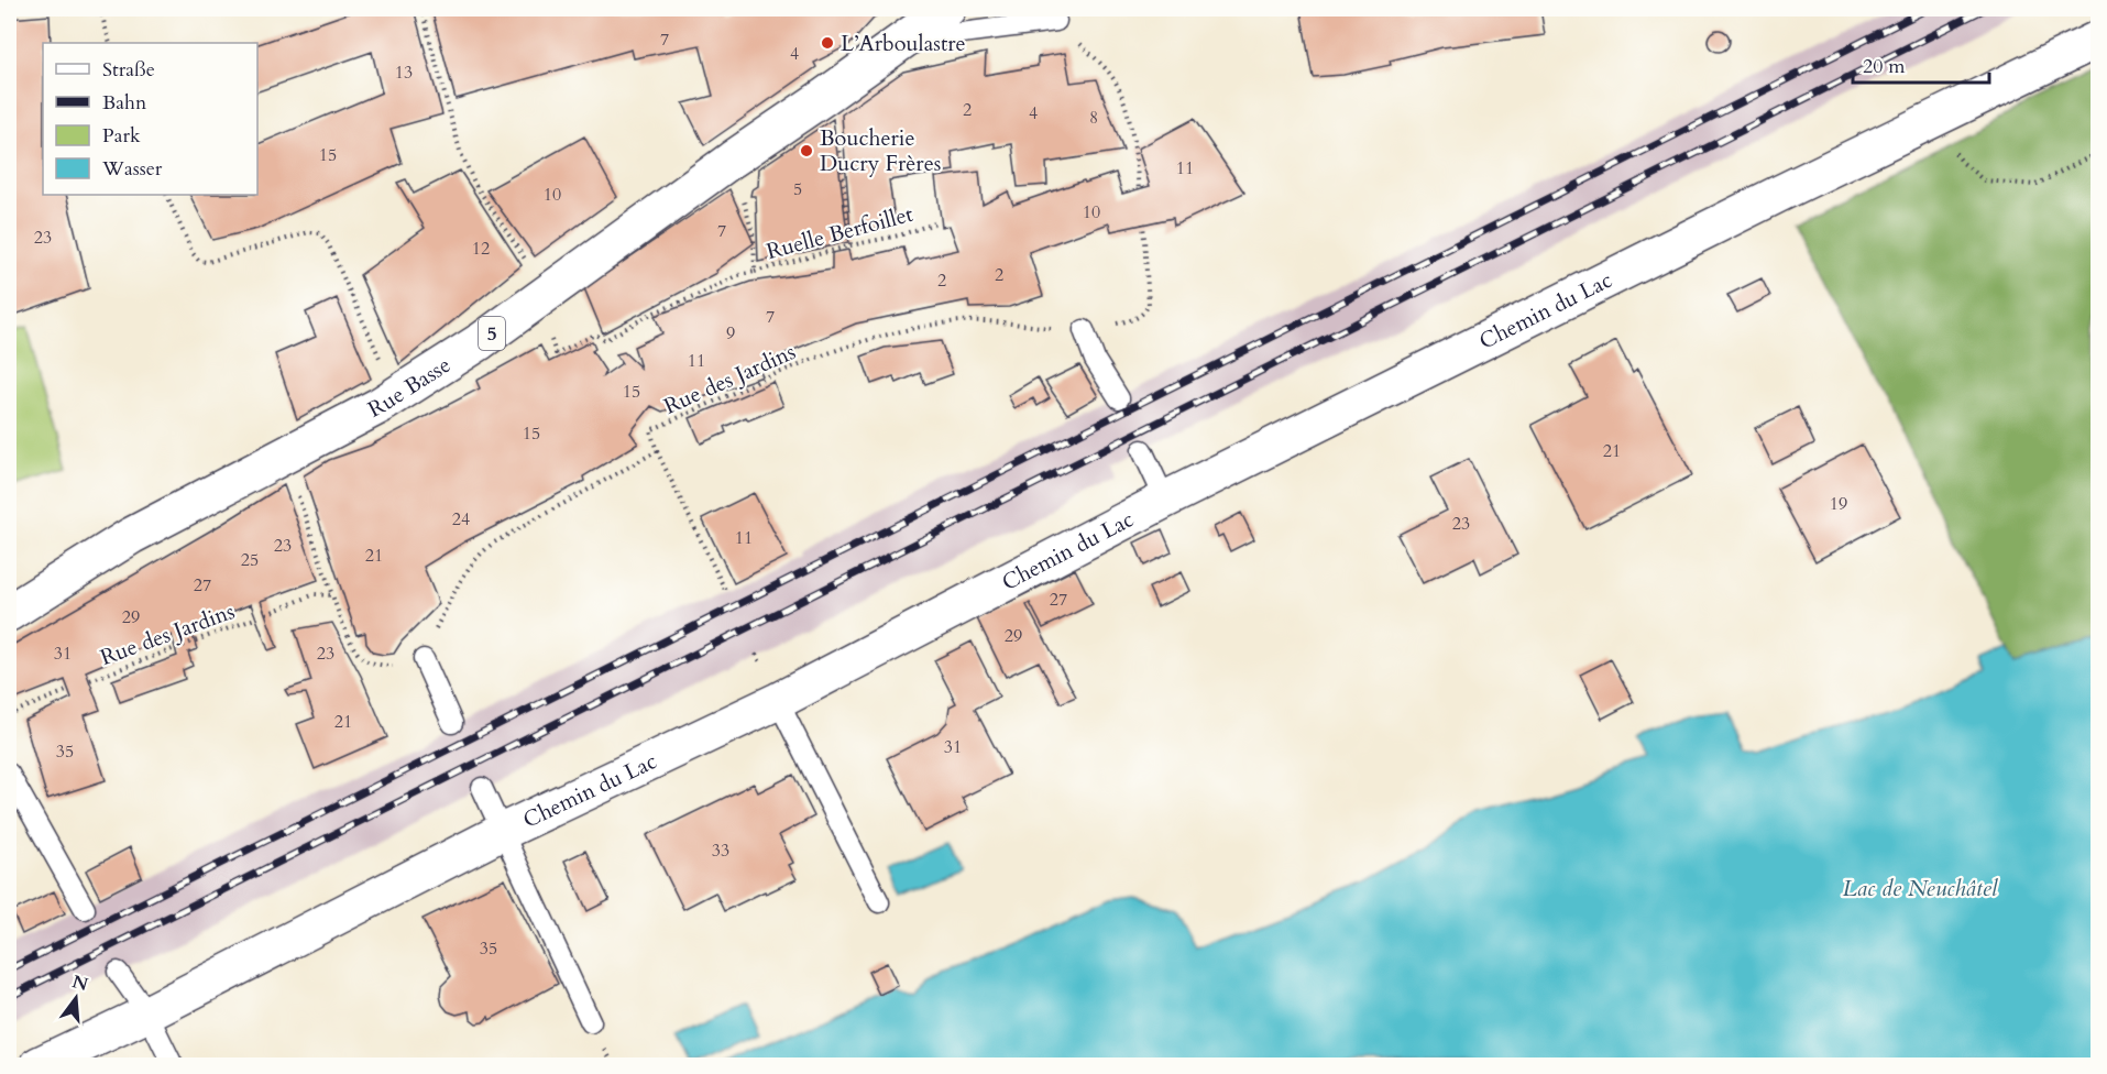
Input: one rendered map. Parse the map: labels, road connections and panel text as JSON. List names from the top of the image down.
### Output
{
  "streets": {
    "street": ["Chemin du Lac", "5", "Rue Basse"],
    "path": ["Ruelle Berfoillet", "Rue des Jardins"]
  },
  "water": ["Lac de Neuchâtel"],
  "places": ["L’Arboulastre", "Boucherie Ducry Frères"],
  "house_numbers": [
    "7",
    "4",
    "13",
    "2",
    "4",
    "8",
    "15",
    "11",
    "5",
    "10",
    "10",
    "7",
    "23",
    "12",
    "2",
    "2",
    "7",
    "9",
    "11",
    "15",
    "15",
    "21",
    "19",
    "24",
    "23",
    "11",
    "23",
    "21",
    "25",
    "27",
    "27",
    "29",
    "29",
    "31",
    "23",
    "21",
    "31",
    "35",
    "33",
    "35"
  ],
  "legend": [
    "Straße",
    "Bahn",
    "Park",
    "Wasser"
  ],
  "scale_bar": "20 m",
  "north": "top"
}
